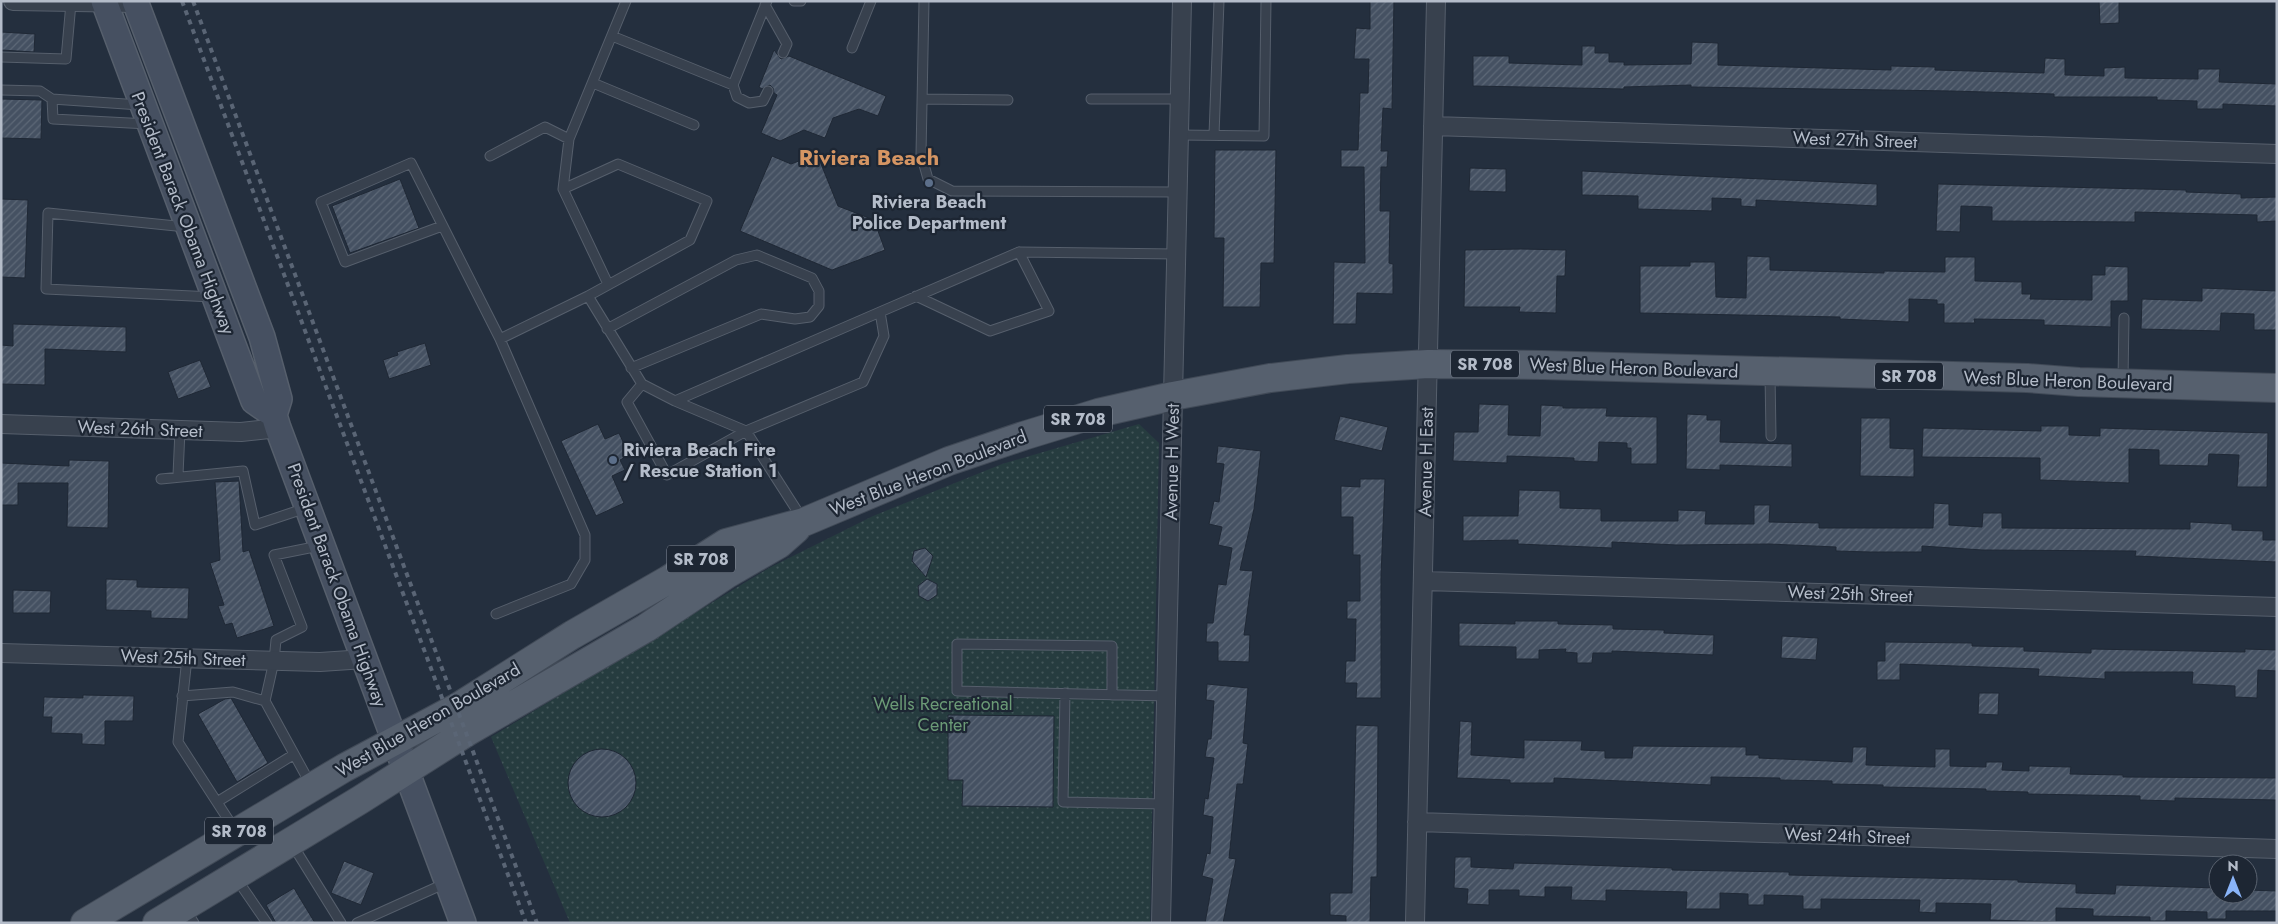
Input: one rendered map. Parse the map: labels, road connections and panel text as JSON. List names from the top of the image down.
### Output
{
  "streets": {
    "main road": ["President Barack Obama Highway", "SR 708", "West Blue Heron Boulevard"],
    "street": [
      "West 27th Street",
      "West 26th Street",
      "Avenue H West",
      "Avenue H East",
      "West 25th Street",
      "West 24th Street"
    ]
  },
  "crossings": [
    ["West 27th Street", "Avenue H East"],
    ["President Barack Obama Highway", "West Blue Heron Boulevard"],
    ["President Barack Obama Highway", "West 26th Street"],
    ["President Barack Obama Highway", "West 25th Street"],
    ["West Blue Heron Boulevard", "Avenue H West"],
    ["West Blue Heron Boulevard", "Avenue H East"],
    ["Avenue H East", "West 25th Street"],
    ["Avenue H East", "West 24th Street"]
  ],
  "districts": ["Riviera Beach"],
  "parks": ["Wells Recreational Center"],
  "places": ["Riviera Beach Police Department", "Riviera Beach Fire / Rescue Station 1"],
  "north": "top"
}
